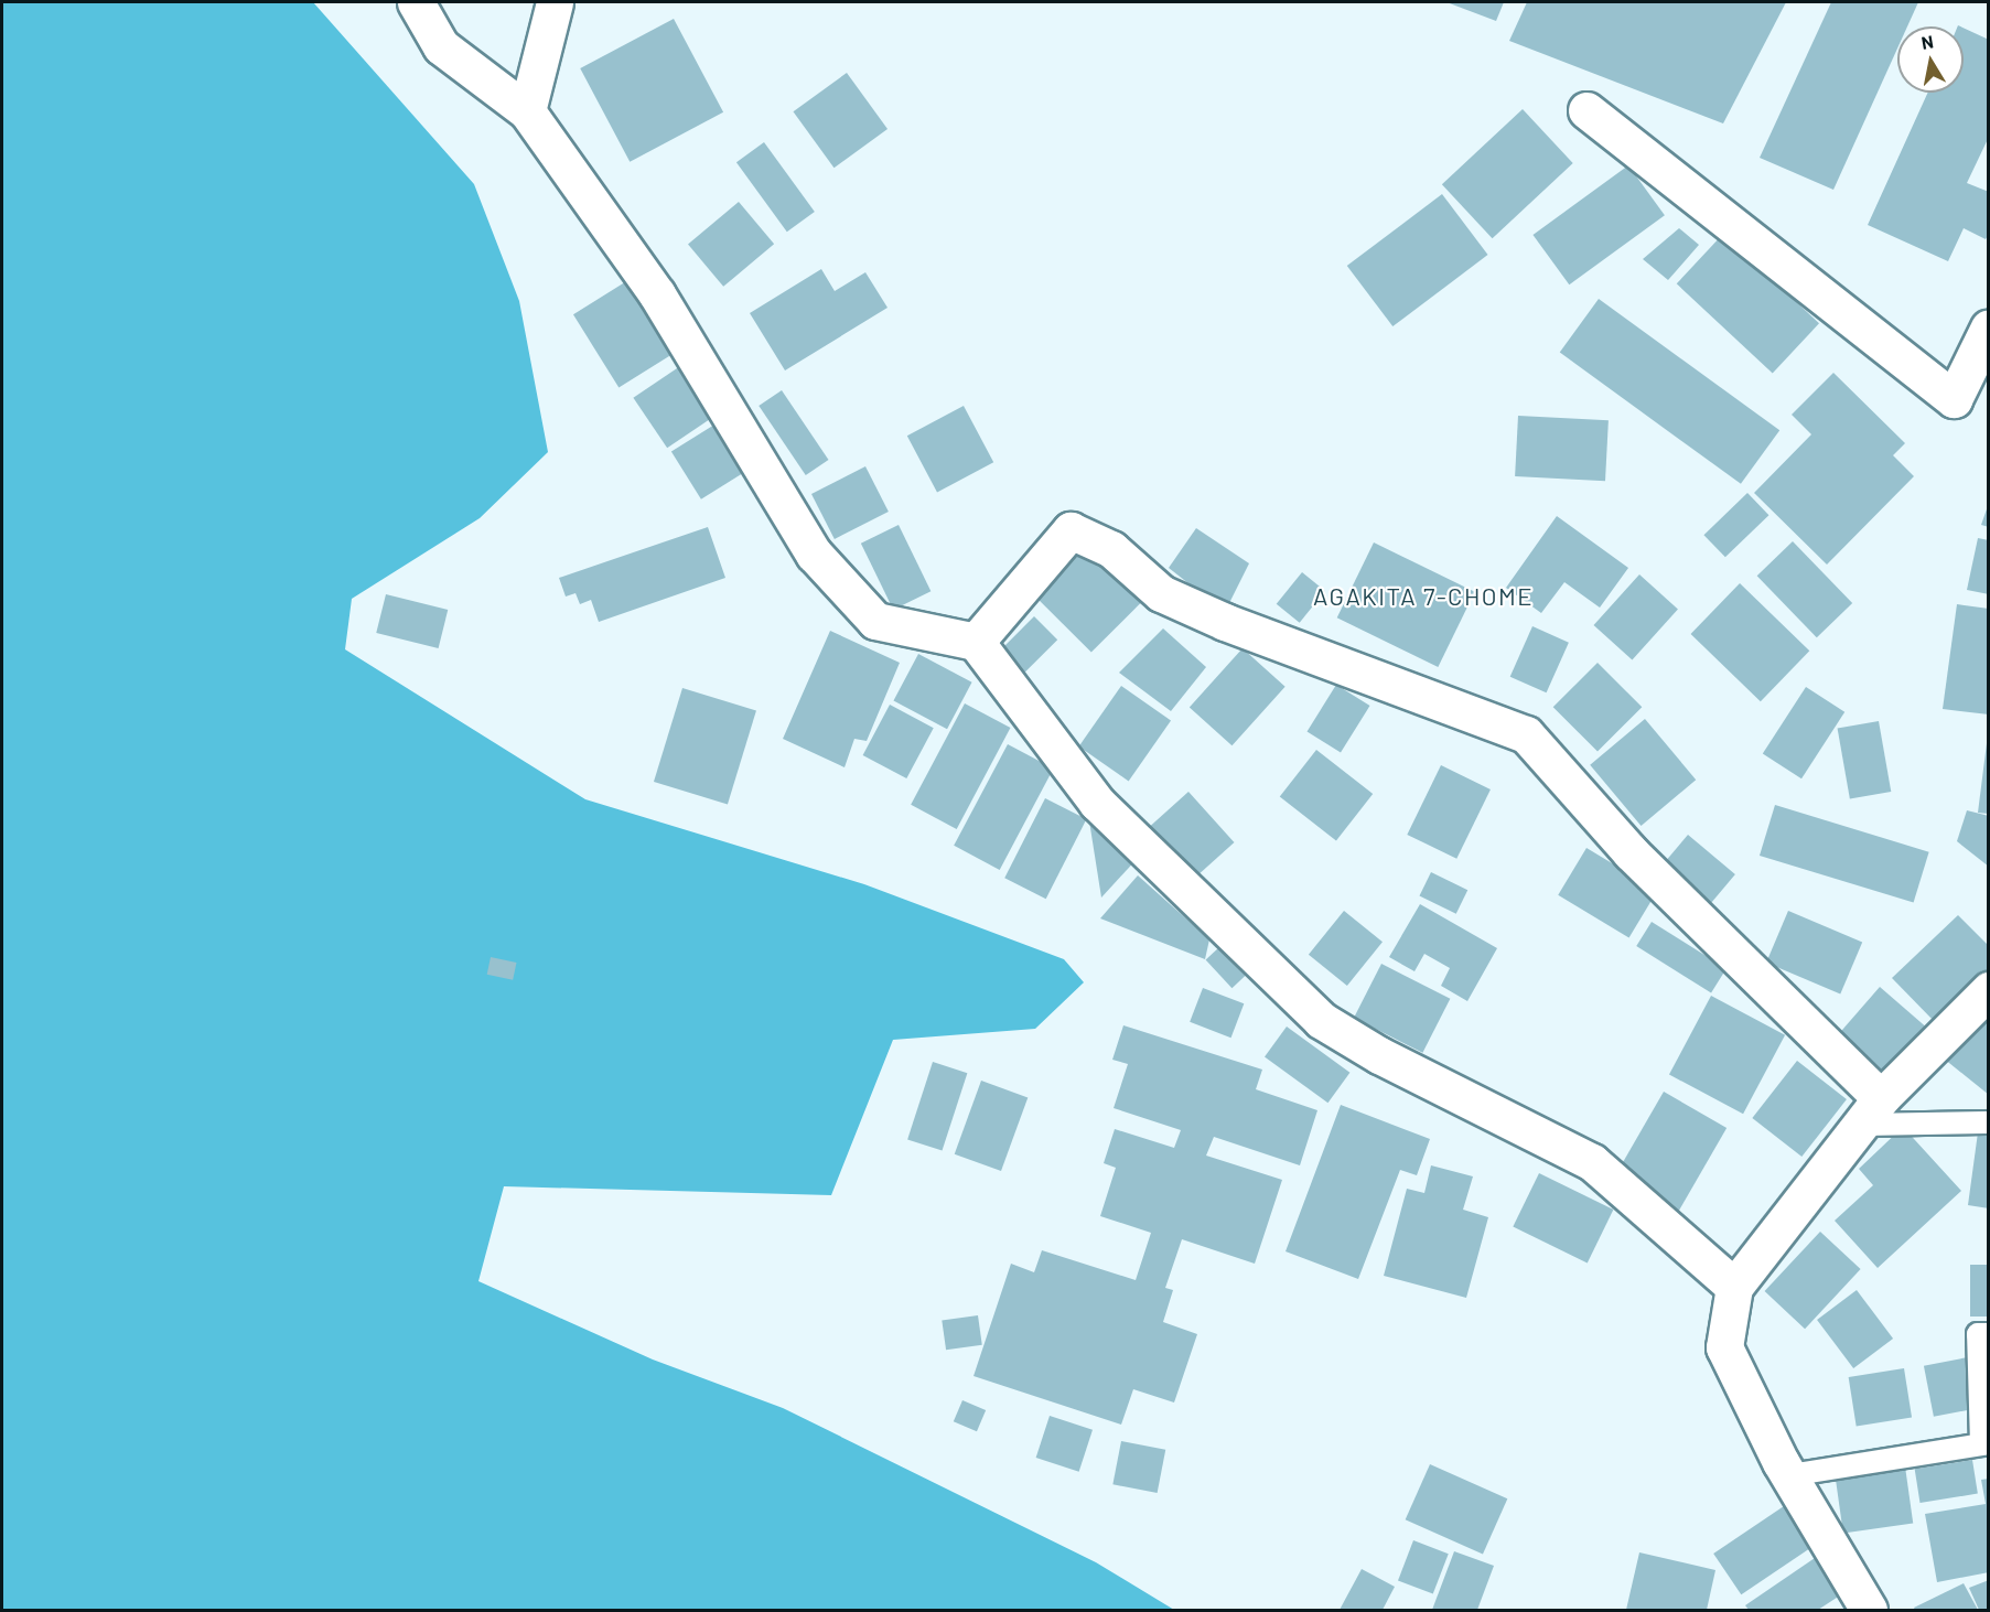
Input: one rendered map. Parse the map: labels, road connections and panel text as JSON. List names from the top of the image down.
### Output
{
  "districts": ["AGAKITA 7-CHOME"],
  "north": "top"
}
